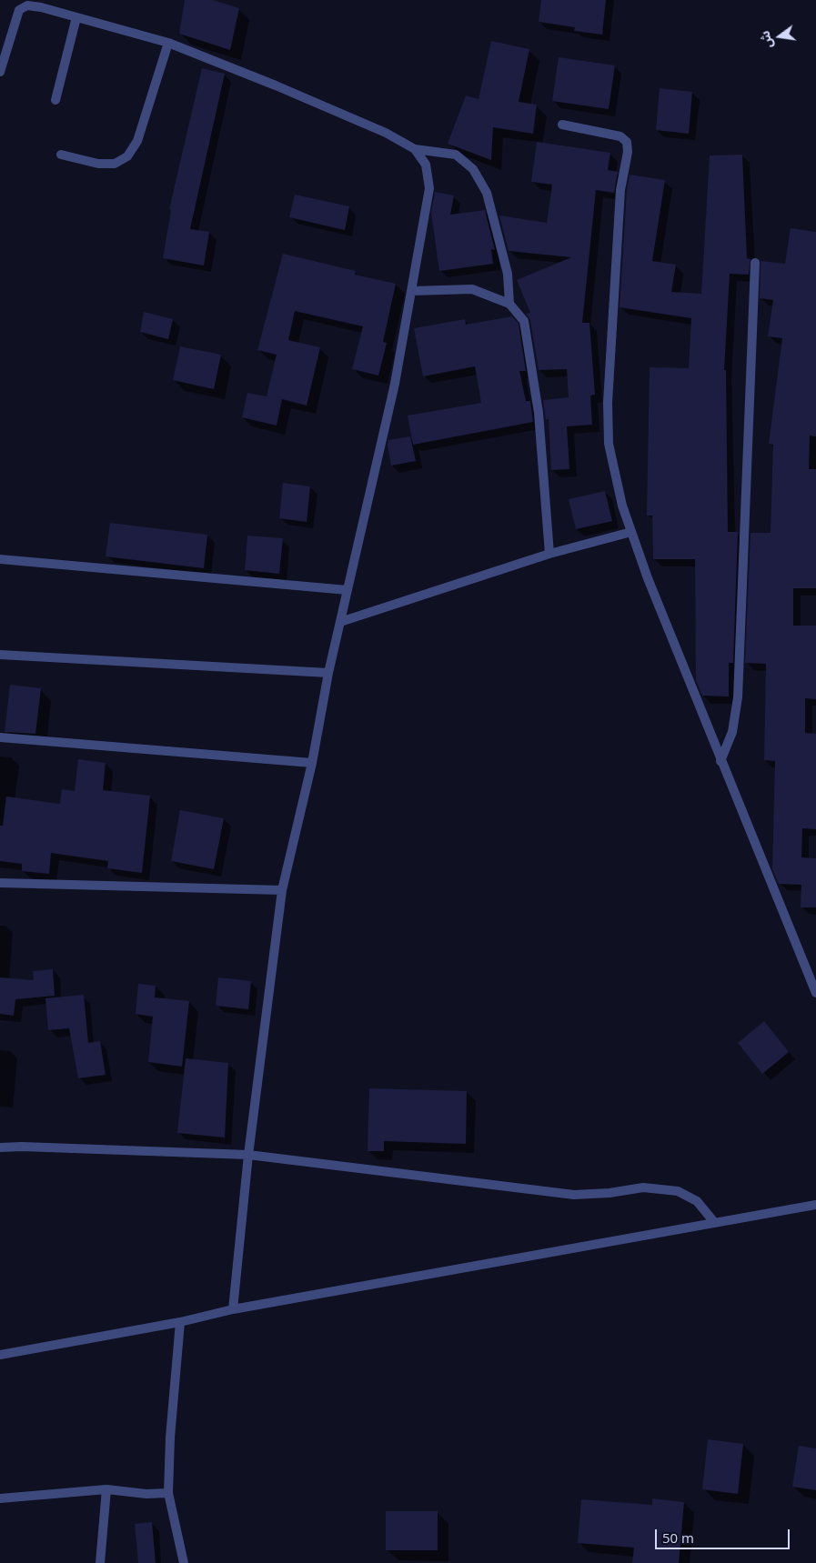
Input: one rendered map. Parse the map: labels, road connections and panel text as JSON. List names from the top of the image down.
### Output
{
  "scale_bar": "50 m",
  "north": "left"
}
